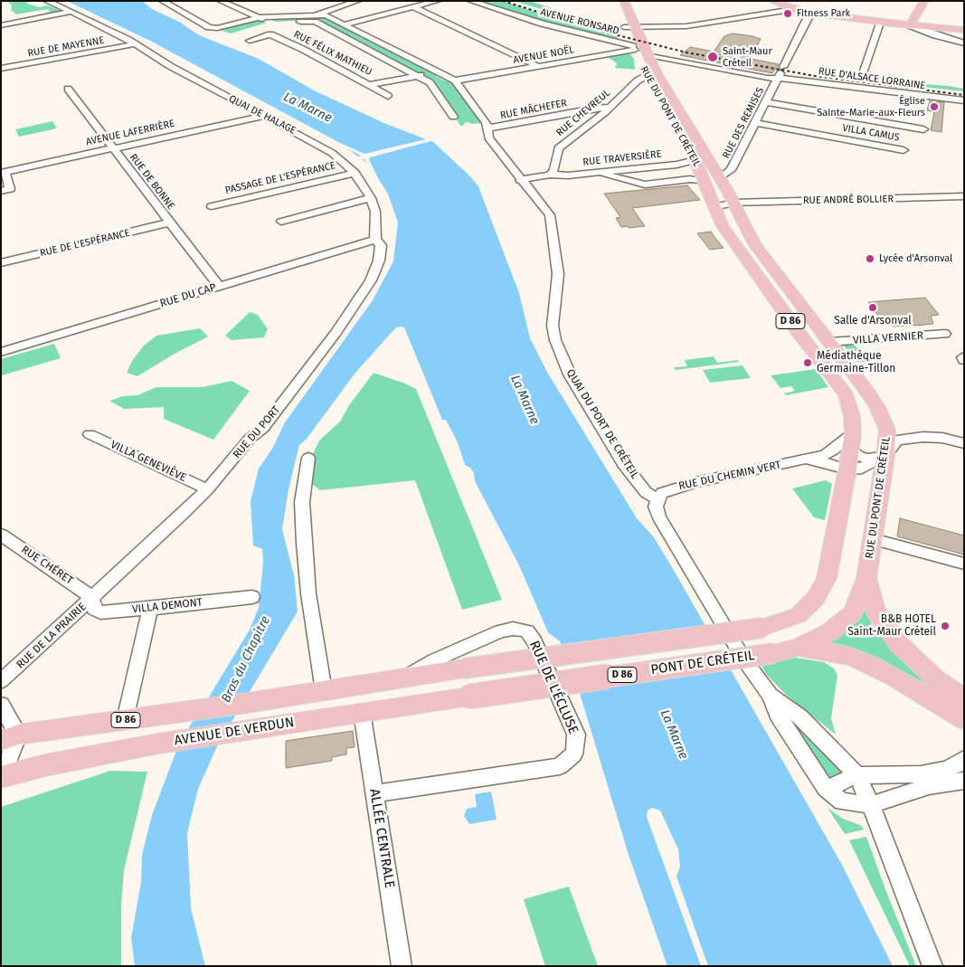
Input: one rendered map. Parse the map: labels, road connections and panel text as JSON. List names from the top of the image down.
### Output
{
  "streets": {
    "main road": [
      "RUE DU PONT DE CRÉTEIL",
      "D 86",
      "PONT DE CRÉTEIL",
      "AVENUE DE VERDUN"
    ],
    "street": [
      "AVENUE RONSARD",
      "RUE DE MAYENNE",
      "RUE FÉLIX MATHIEU",
      "AVENUE NOËL",
      "RUE D'ALSACE LORRAINE",
      "RUE MÂCHEFER",
      "RUE CHEVREUL",
      "QUAI DE HALAGE",
      "RUE DES REMISES",
      "AVENUE LAFERRIÈRE",
      "VILLA CAMUS",
      "RUE TRAVERSIÈRE",
      "PASSAGE DE L'ESPÉRANCE",
      "RUE DE BONNE",
      "RUE ANDRÉ BOLLIER",
      "RUE DE L'ESPÉRANCE",
      "RUE DU CAP",
      "VILLA VERNIER",
      "QUAI DU PORT DE CRÉTEIL",
      "RUE DU PORT",
      "VILLA GENEVIÈVE",
      "RUE DU CHEMIN VERT",
      "RUE CHÉRET",
      "VILLA DEMONT",
      "RUE DE LA PRAIRIE",
      "RUE DE L'ÉCLUSE",
      "ALLÉE CENTRALE"
    ]
  },
  "crossings": [
    ["AVENUE RONSARD", "AVENUE NOËL"],
    ["AVENUE RONSARD", "RUE DU PONT DE CRÉTEIL"],
    ["RUE DE MAYENNE", "QUAI DE HALAGE"],
    ["AVENUE NOËL", "RUE DU PONT DE CRÉTEIL"],
    ["AVENUE NOËL", "QUAI DU PORT DE CRÉTEIL"],
    ["RUE D'ALSACE LORRAINE", "RUE DU PONT DE CRÉTEIL"],
    ["RUE D'ALSACE LORRAINE", "RUE DES REMISES"],
    ["RUE MÂCHEFER", "RUE CHEVREUL"],
    ["RUE MÂCHEFER", "QUAI DU PORT DE CRÉTEIL"],
    ["RUE CHEVREUL", "RUE DU PONT DE CRÉTEIL"],
    ["RUE CHEVREUL", "RUE TRAVERSIÈRE"],
    ["QUAI DE HALAGE", "AVENUE LAFERRIÈRE"],
    ["QUAI DE HALAGE", "PASSAGE DE L'ESPÉRANCE"],
    ["QUAI DE HALAGE", "RUE DU CAP"],
    ["QUAI DE HALAGE", "RUE DU PORT"],
    ["RUE DU PONT DE CRÉTEIL", "RUE DES REMISES"],
    ["RUE DU PONT DE CRÉTEIL", "RUE TRAVERSIÈRE"],
    ["RUE DU PONT DE CRÉTEIL", "RUE ANDRÉ BOLLIER"],
    ["RUE DU PONT DE CRÉTEIL", "D 86"],
    ["RUE DU PONT DE CRÉTEIL", "VILLA VERNIER"],
    ["RUE DU PONT DE CRÉTEIL", "RUE DU CHEMIN VERT"],
    ["RUE DU PONT DE CRÉTEIL", "PONT DE CRÉTEIL"],
    ["RUE DU PONT DE CRÉTEIL", "RUE DE L'ÉCLUSE"],
    ["RUE DES REMISES", "VILLA CAMUS"],
    ["AVENUE LAFERRIÈRE", "RUE DE BONNE"],
    ["RUE DE BONNE", "RUE DE L'ESPÉRANCE"],
    ["RUE DE BONNE", "RUE DU CAP"],
    ["RUE DU CAP", "RUE DU PORT"],
    ["D 86", "RUE DE L'ÉCLUSE"],
    ["QUAI DU PORT DE CRÉTEIL", "RUE DU CHEMIN VERT"],
    ["RUE DU PORT", "VILLA GENEVIÈVE"],
    ["RUE DU PORT", "RUE CHÉRET"],
    ["RUE DU PORT", "VILLA DEMONT"],
    ["RUE DU PORT", "RUE DE LA PRAIRIE"],
    ["RUE CHÉRET", "VILLA DEMONT"],
    ["RUE CHÉRET", "RUE DE LA PRAIRIE"],
    ["VILLA DEMONT", "RUE DE LA PRAIRIE"],
    ["PONT DE CRÉTEIL", "AVENUE DE VERDUN"],
    ["RUE DE L'ÉCLUSE", "ALLÉE CENTRALE"],
    ["AVENUE DE VERDUN", "ALLÉE CENTRALE"]
  ],
  "water": ["La Marne", "Bras du Chapitre"],
  "places": [
    "Fitness Park",
    "Saint-Maur Créteil",
    "Église Sainte-Marie-aux-Fleurs",
    "Lycée d'Arsonval",
    "Salle d'Arsonval",
    "Médiathèque Germaine-Tillon",
    "B&B HOTEL Saint-Maur Créteil"
  ]
}
